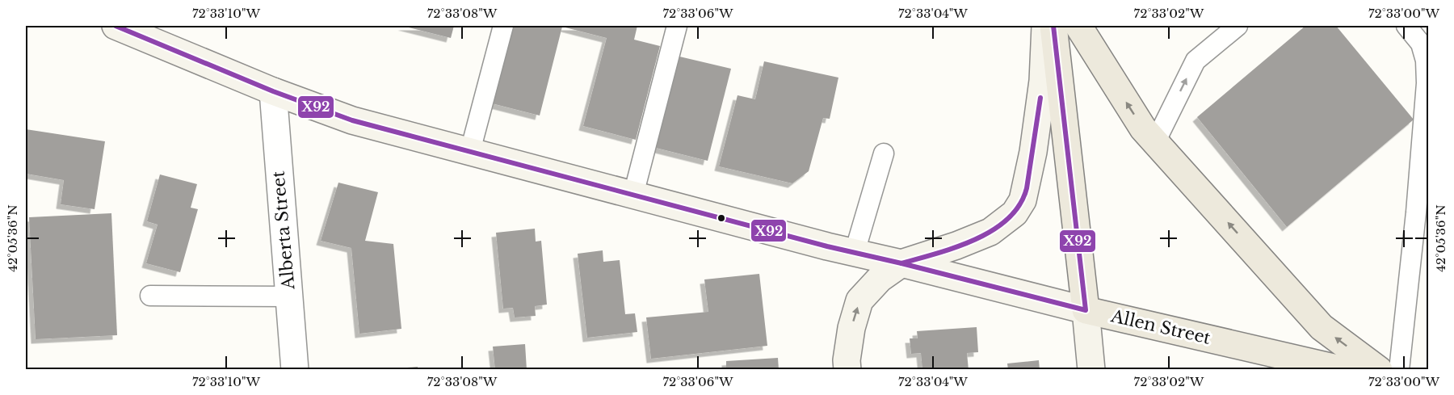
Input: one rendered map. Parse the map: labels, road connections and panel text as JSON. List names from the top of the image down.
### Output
{
  "streets": {
    "main road": ["Allen Street"],
    "street": ["Alberta Street"]
  },
  "crossings": [
    ["Alberta Street", "Allen Street"]
  ],
  "lines": ["transit line X92"],
  "coordinates": [
    "72°33'10\"W",
    "72°33'08\"W",
    "72°33'06\"W",
    "72°33'04\"W",
    "72°33'02\"W",
    "72°33'00\"W",
    "42°05'36\"N"
  ]
}
